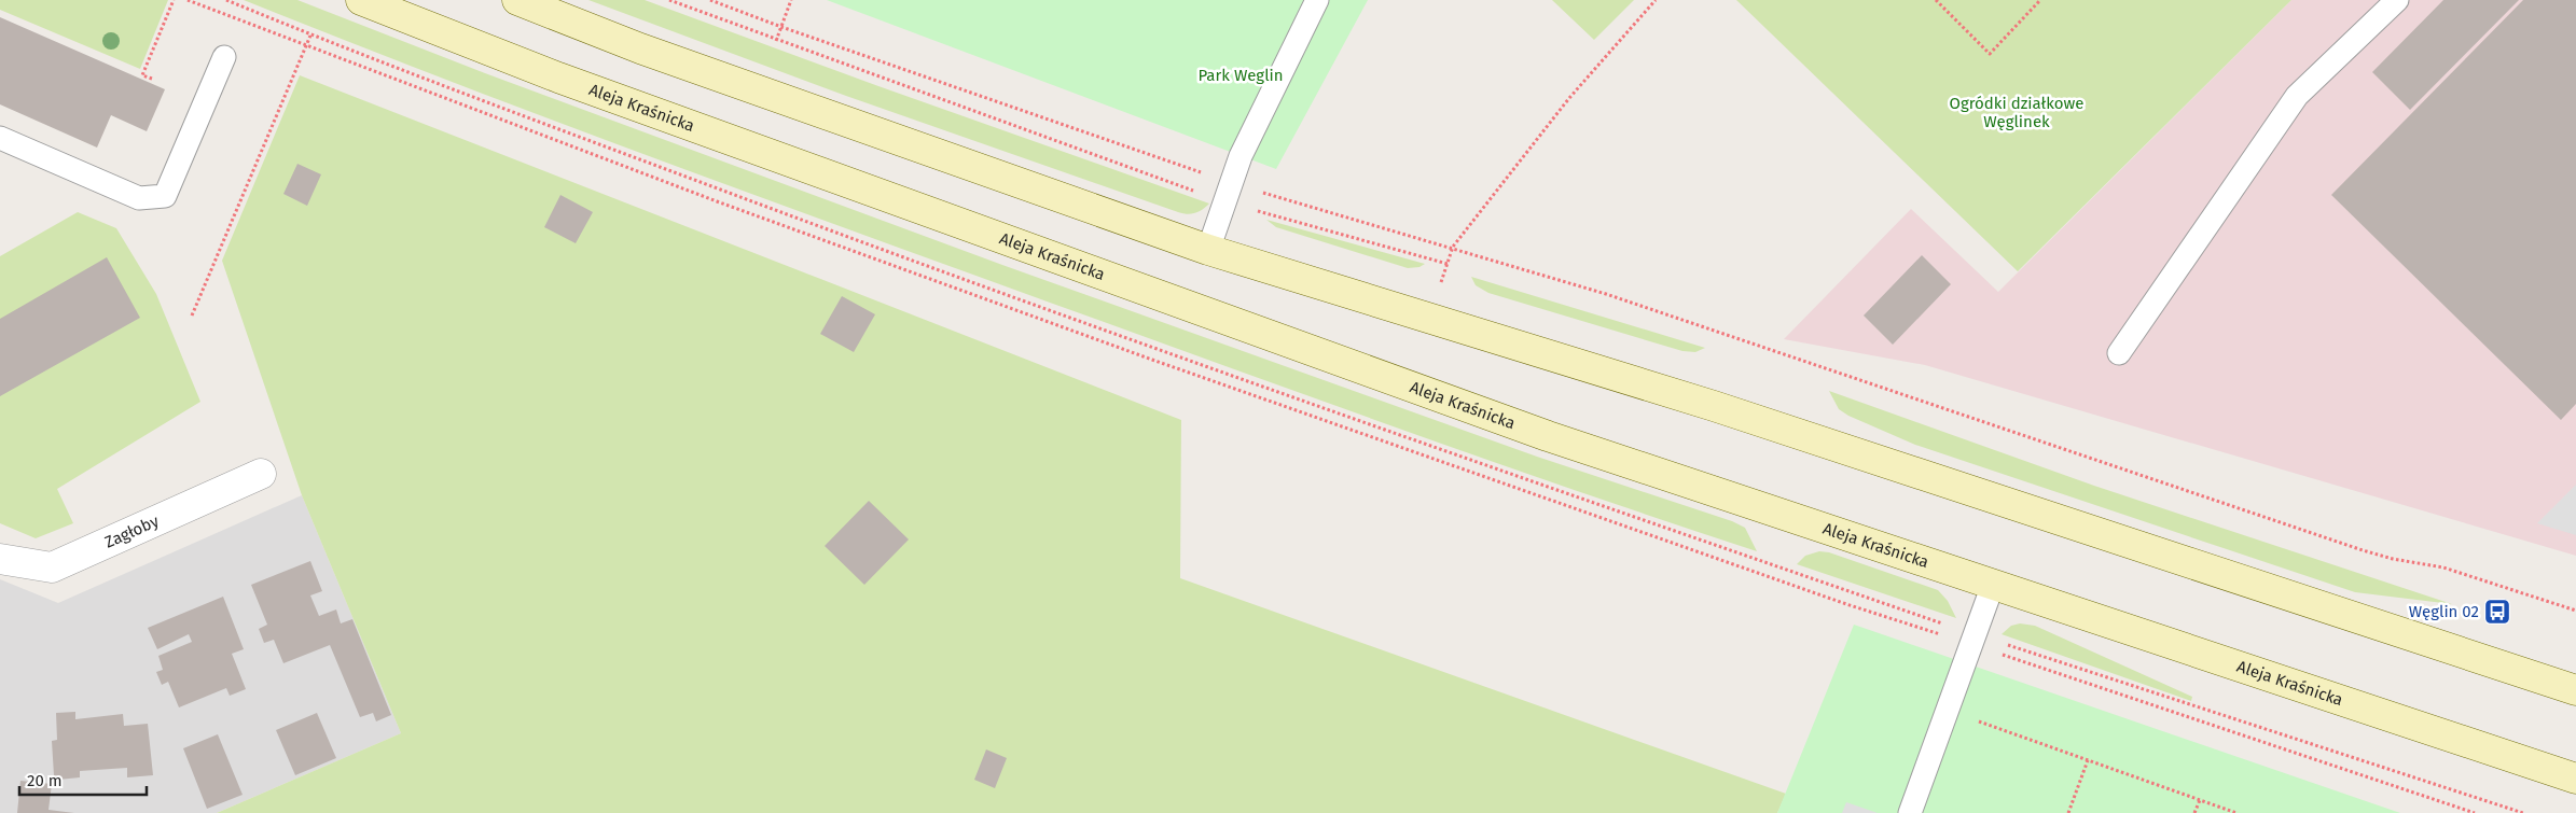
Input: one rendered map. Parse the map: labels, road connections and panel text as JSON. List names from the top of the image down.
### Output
{
  "streets": {
    "main road": ["Aleja Kraśnicka"],
    "street": ["Zagłoby"]
  },
  "parks": ["Park Weglin", "Ogródki działkowe Węglinek"],
  "places": {
    "bus stop": ["Węglin 02"]
  },
  "scale_bar": "20 m"
}
